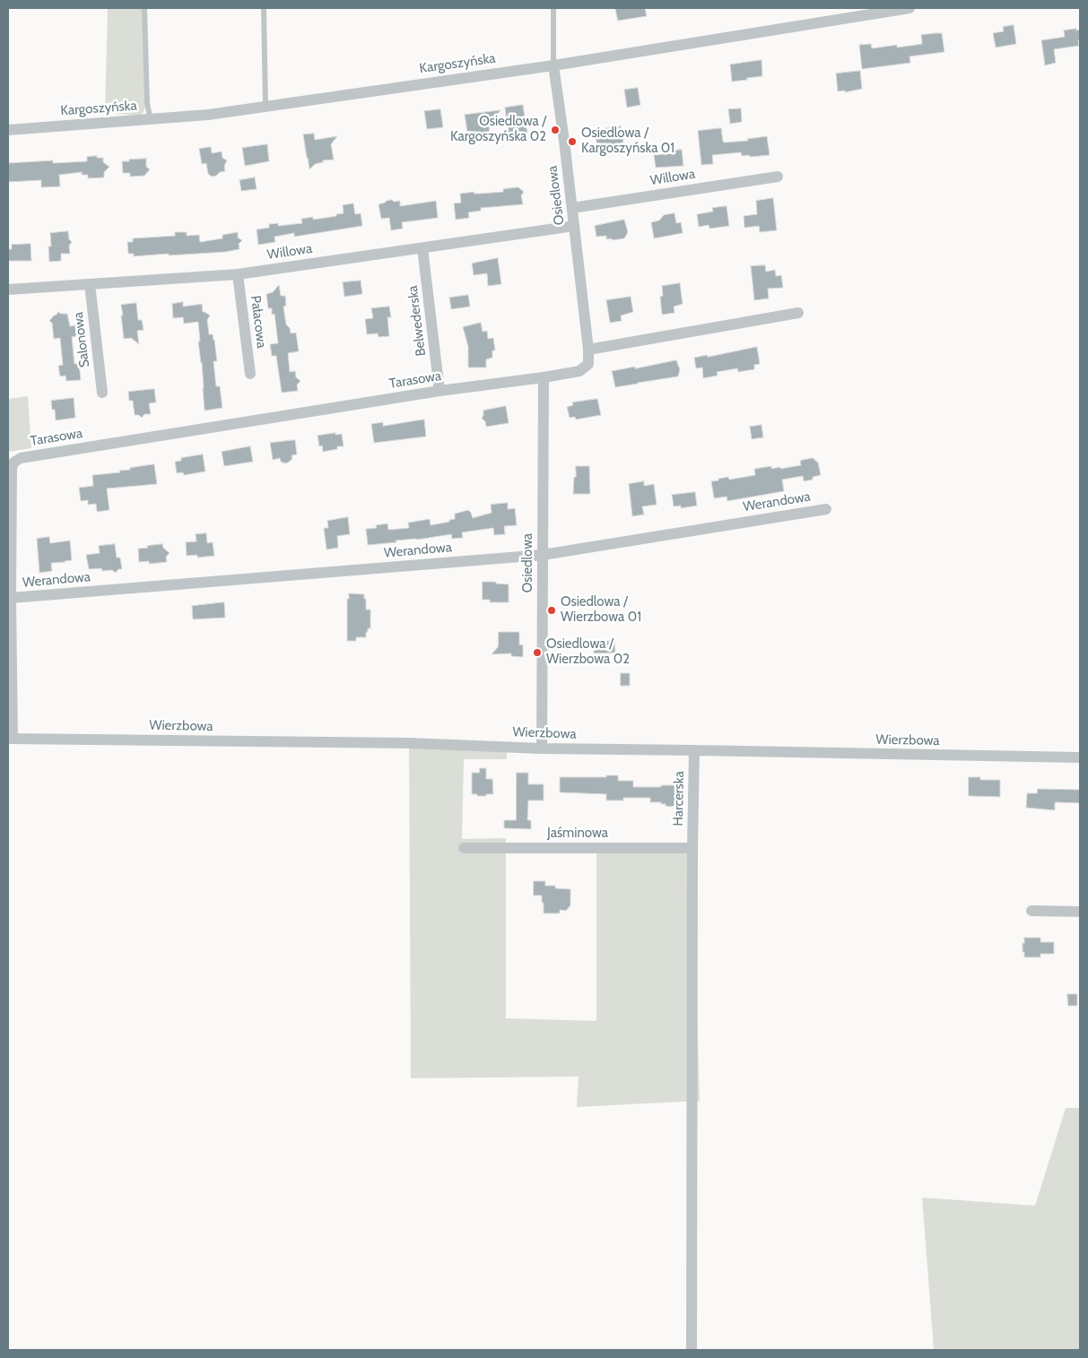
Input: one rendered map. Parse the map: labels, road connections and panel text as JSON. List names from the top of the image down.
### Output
{
  "streets": {
    "street": [
      "Kargoszyńska",
      "Willowa",
      "Osiedlowa",
      "Belwederska",
      "Pałacowa",
      "Salonowa",
      "Tarasowa",
      "Werandowa",
      "Wierzbowa",
      "Harcerska",
      "Jaśminowa"
    ]
  },
  "crossings": [
    ["Kargoszyńska", "Osiedlowa"],
    ["Willowa", "Osiedlowa"],
    ["Willowa", "Belwederska"],
    ["Willowa", "Pałacowa"],
    ["Willowa", "Salonowa"],
    ["Osiedlowa", "Tarasowa"],
    ["Osiedlowa", "Werandowa"],
    ["Osiedlowa", "Wierzbowa"],
    ["Belwederska", "Tarasowa"],
    ["Wierzbowa", "Harcerska"],
    ["Harcerska", "Jaśminowa"]
  ],
  "places": [
    "Osiedlowa / Kargoszyńska 02",
    "Osiedlowa / Kargoszyńska 01",
    "Osiedlowa / Wierzbowa 01",
    "Osiedlowa / Wierzbowa 02"
  ]
}
